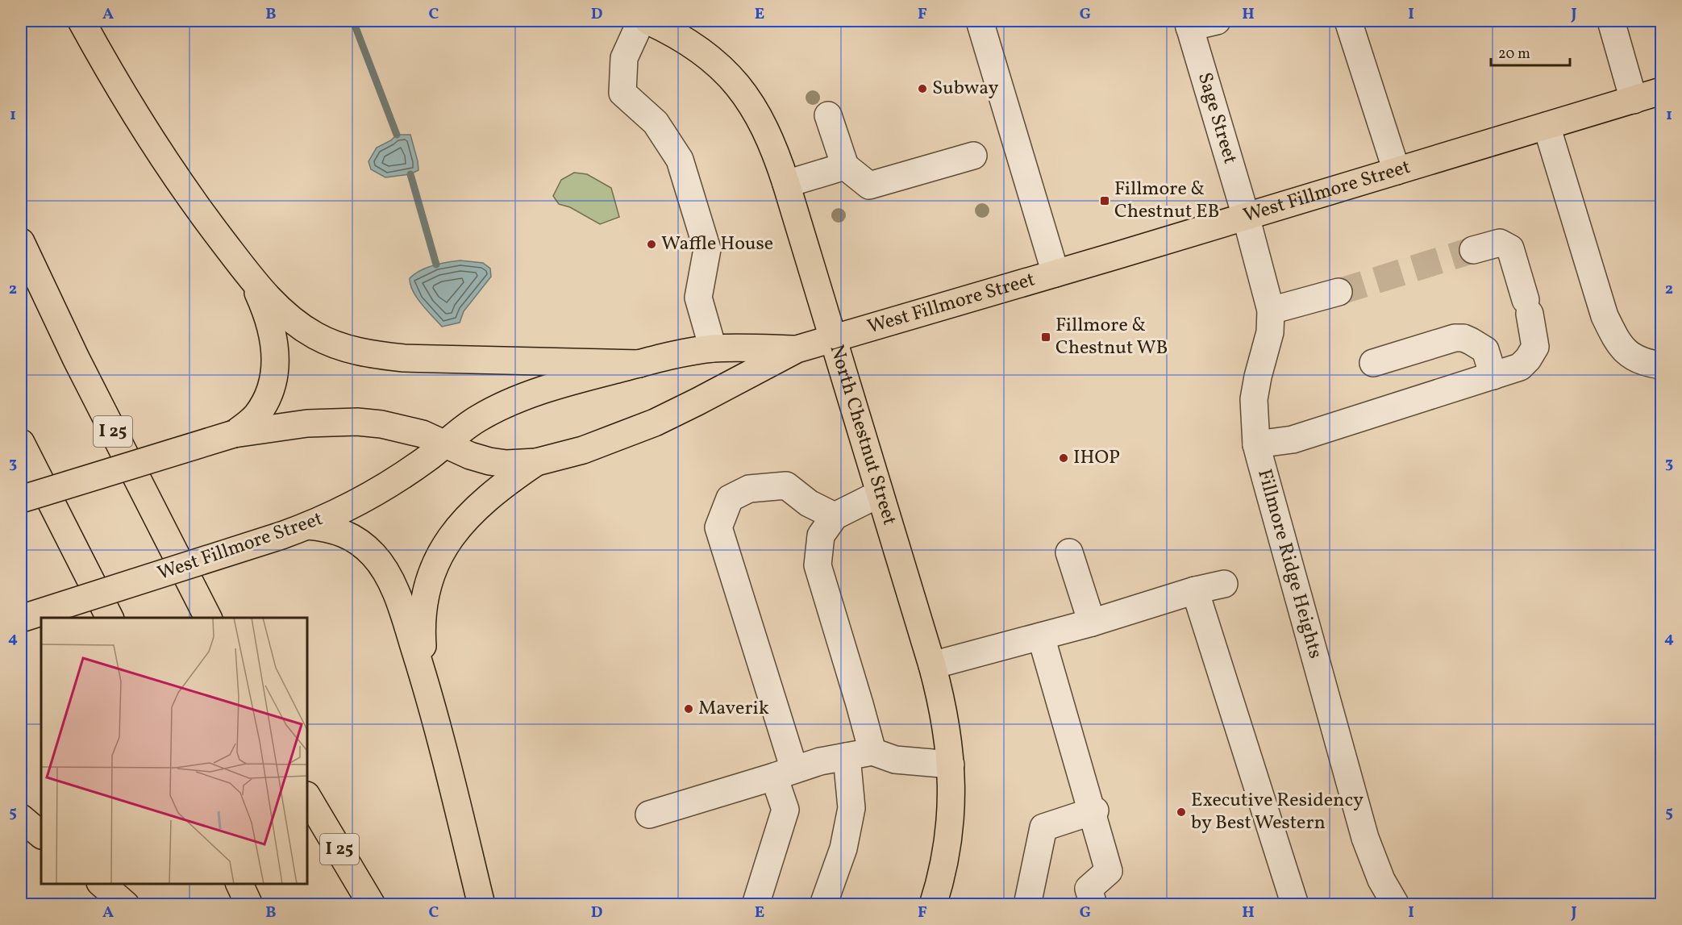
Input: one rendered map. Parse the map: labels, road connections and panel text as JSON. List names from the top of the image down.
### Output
{
  "streets": {
    "main road": ["West Fillmore Street", "I 25", "North Chestnut Street"],
    "street": ["Sage Street", "Fillmore Ridge Heights"]
  },
  "crossings": [
    ["Sage Street", "West Fillmore Street"],
    ["Sage Street", "Fillmore Ridge Heights"],
    ["West Fillmore Street", "North Chestnut Street"],
    ["West Fillmore Street", "Fillmore Ridge Heights"]
  ],
  "places": {
    "other": [
      "Subway",
      "Waffle House",
      "IHOP",
      "Maverik",
      "Executive Residency by Best Western"
    ],
    "transit": ["Fillmore & Chestnut EB", "Fillmore & Chestnut WB"]
  },
  "scale_bar": "20 m",
  "grid": {
    "columns": [
      "A",
      "B",
      "C",
      "D",
      "E",
      "F",
      "G",
      "H",
      "I",
      "J"
    ],
    "rows": [
      "1",
      "2",
      "3",
      "4",
      "5"
    ]
  }
}
